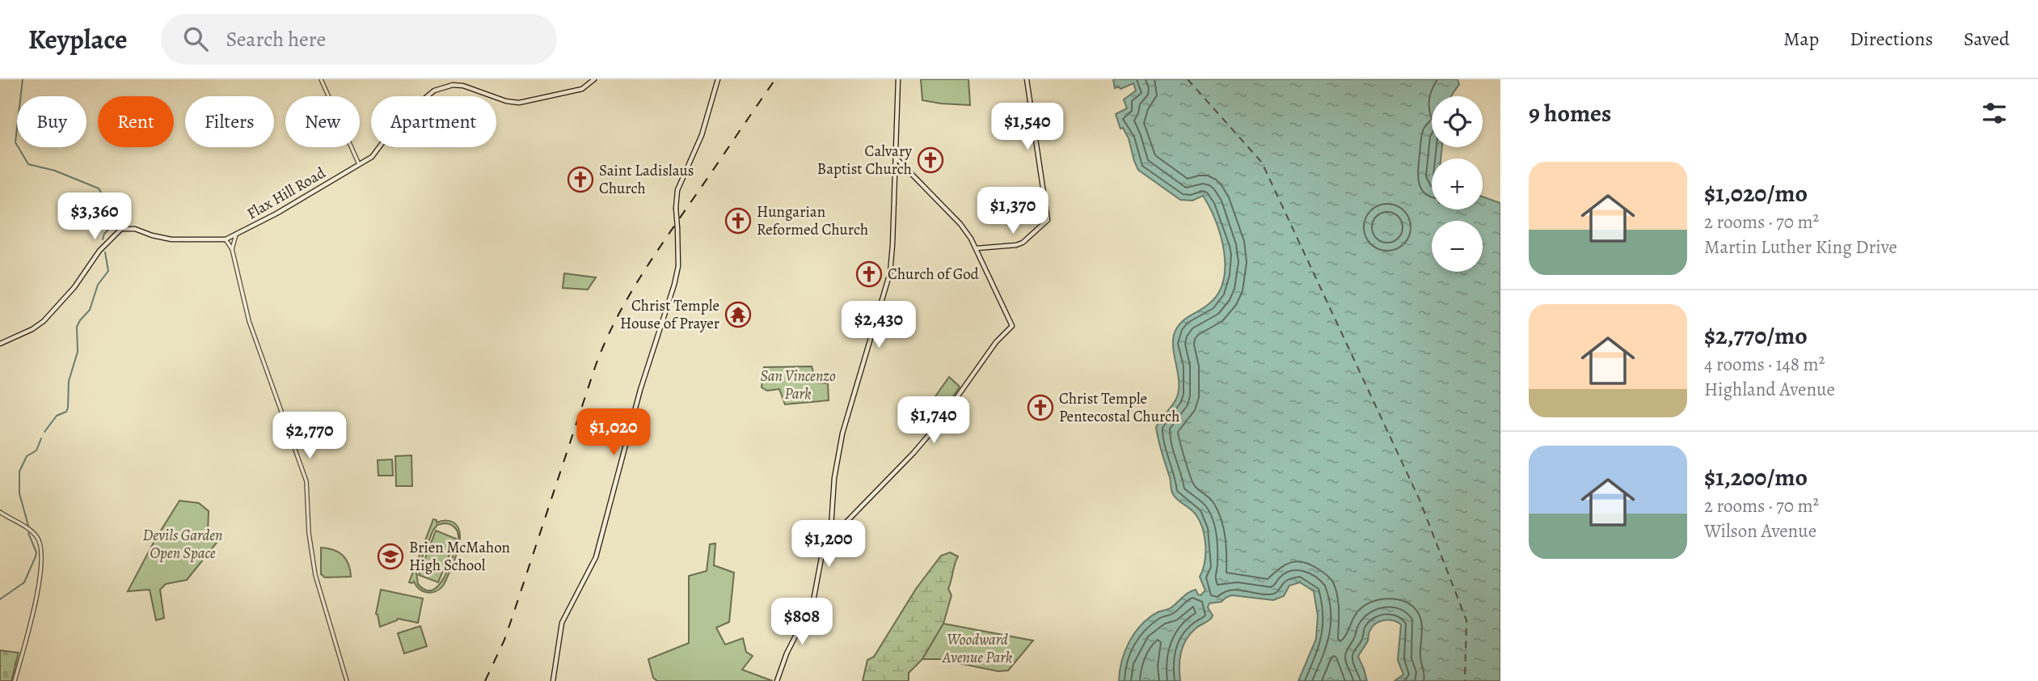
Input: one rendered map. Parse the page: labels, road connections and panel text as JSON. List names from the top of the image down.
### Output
{
  "streets": {
    "main road": ["Flax Hill Road"]
  },
  "parks": ["San Vincenzo Park", "Devils Garden Open Space", "Woodward Avenue Park"],
  "places": {
    "church": [
      "Calvary Baptist Church",
      "Saint Ladislaus Church",
      "Hungarian Reformed Church",
      "Church of God",
      "Christ Temple Pentecostal Church"
    ],
    "temple": ["Christ Temple House of Prayer"],
    "school or university": ["Brien McMahon High School"]
  },
  "page": {
    "header": "Keyplace",
    "search": "Search here",
    "nav": ["Map", "Directions", "Saved"],
    "heading": "9 homes",
    "map_buttons": ["+", "−"],
    "chip": [
      "Buy",
      "Rent",
      "Filters",
      "New",
      "Apartment"
    ],
    "price": [
      "$1,540",
      "$1,370",
      "$3,360",
      "$2,430",
      "$1,740",
      "$1,020",
      "$2,770",
      "$1,200",
      "$808"
    ],
    "list": [
      {
        "name": "$1,020/mo",
        "note": "2 rooms · 70 m² · Martin Luther King Drive"
      },
      {
        "name": "$2,770/mo",
        "note": "4 rooms · 148 m² · Highland Avenue"
      },
      {
        "name": "$1,200/mo",
        "note": "2 rooms · 70 m² · Wilson Avenue"
      }
    ]
  }
}
